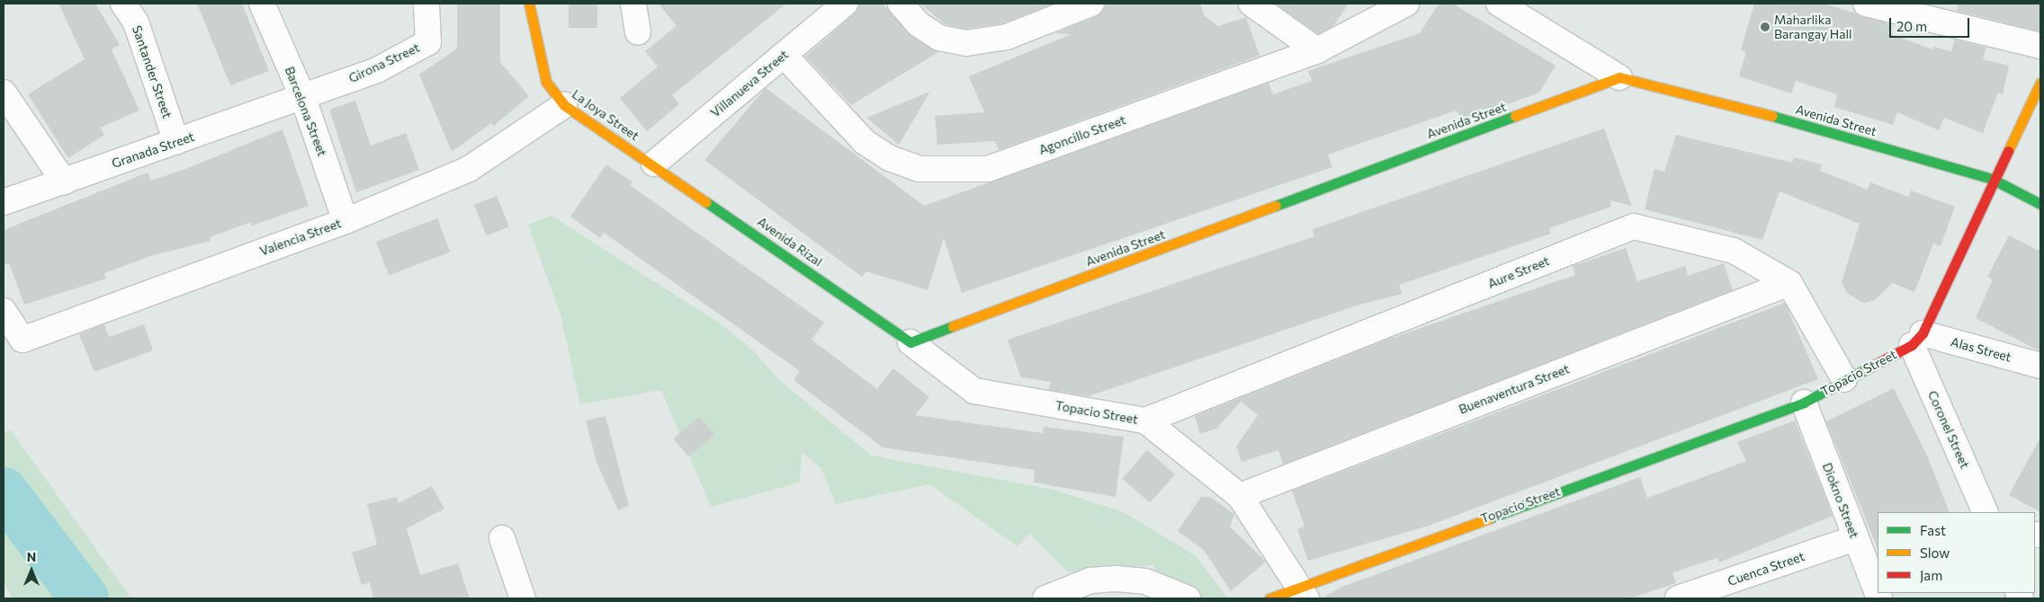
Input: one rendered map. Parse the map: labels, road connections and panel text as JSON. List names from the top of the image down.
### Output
{
  "streets": {
    "street": [
      "Girona Street",
      "Santander Street",
      "Villanueva Street",
      "Barcelona Street",
      "La Joya Street",
      "Avenida Street",
      "Agoncillo Street",
      "Granada Street",
      "Valencia Street",
      "Avenida Rizal",
      "Aure Street",
      "Alas Street",
      "Topacio Street",
      "Buenaventura Street",
      "Coronel Street",
      "Diokno Street",
      "Cuenca Street"
    ]
  },
  "crossings": [
    ["Girona Street", "Barcelona Street"],
    ["Girona Street", "Granada Street"],
    ["Santander Street", "Granada Street"],
    ["Villanueva Street", "La Joya Street"],
    ["Villanueva Street", "Agoncillo Street"],
    ["Villanueva Street", "Avenida Rizal"],
    ["Barcelona Street", "Granada Street"],
    ["Barcelona Street", "Valencia Street"],
    ["La Joya Street", "Valencia Street"],
    ["La Joya Street", "Avenida Rizal"],
    ["Avenida Street", "Avenida Rizal"],
    ["Avenida Street", "Topacio Street"],
    ["Avenida Rizal", "Topacio Street"],
    ["Aure Street", "Topacio Street"],
    ["Aure Street", "Buenaventura Street"],
    ["Alas Street", "Topacio Street"],
    ["Alas Street", "Coronel Street"],
    ["Topacio Street", "Buenaventura Street"],
    ["Topacio Street", "Coronel Street"],
    ["Topacio Street", "Diokno Street"],
    ["Diokno Street", "Cuenca Street"]
  ],
  "places": ["Maharlika Barangay Hall"],
  "legend": ["Fast", "Slow", "Jam"],
  "scale_bar": "20 m",
  "north": "top"
}
